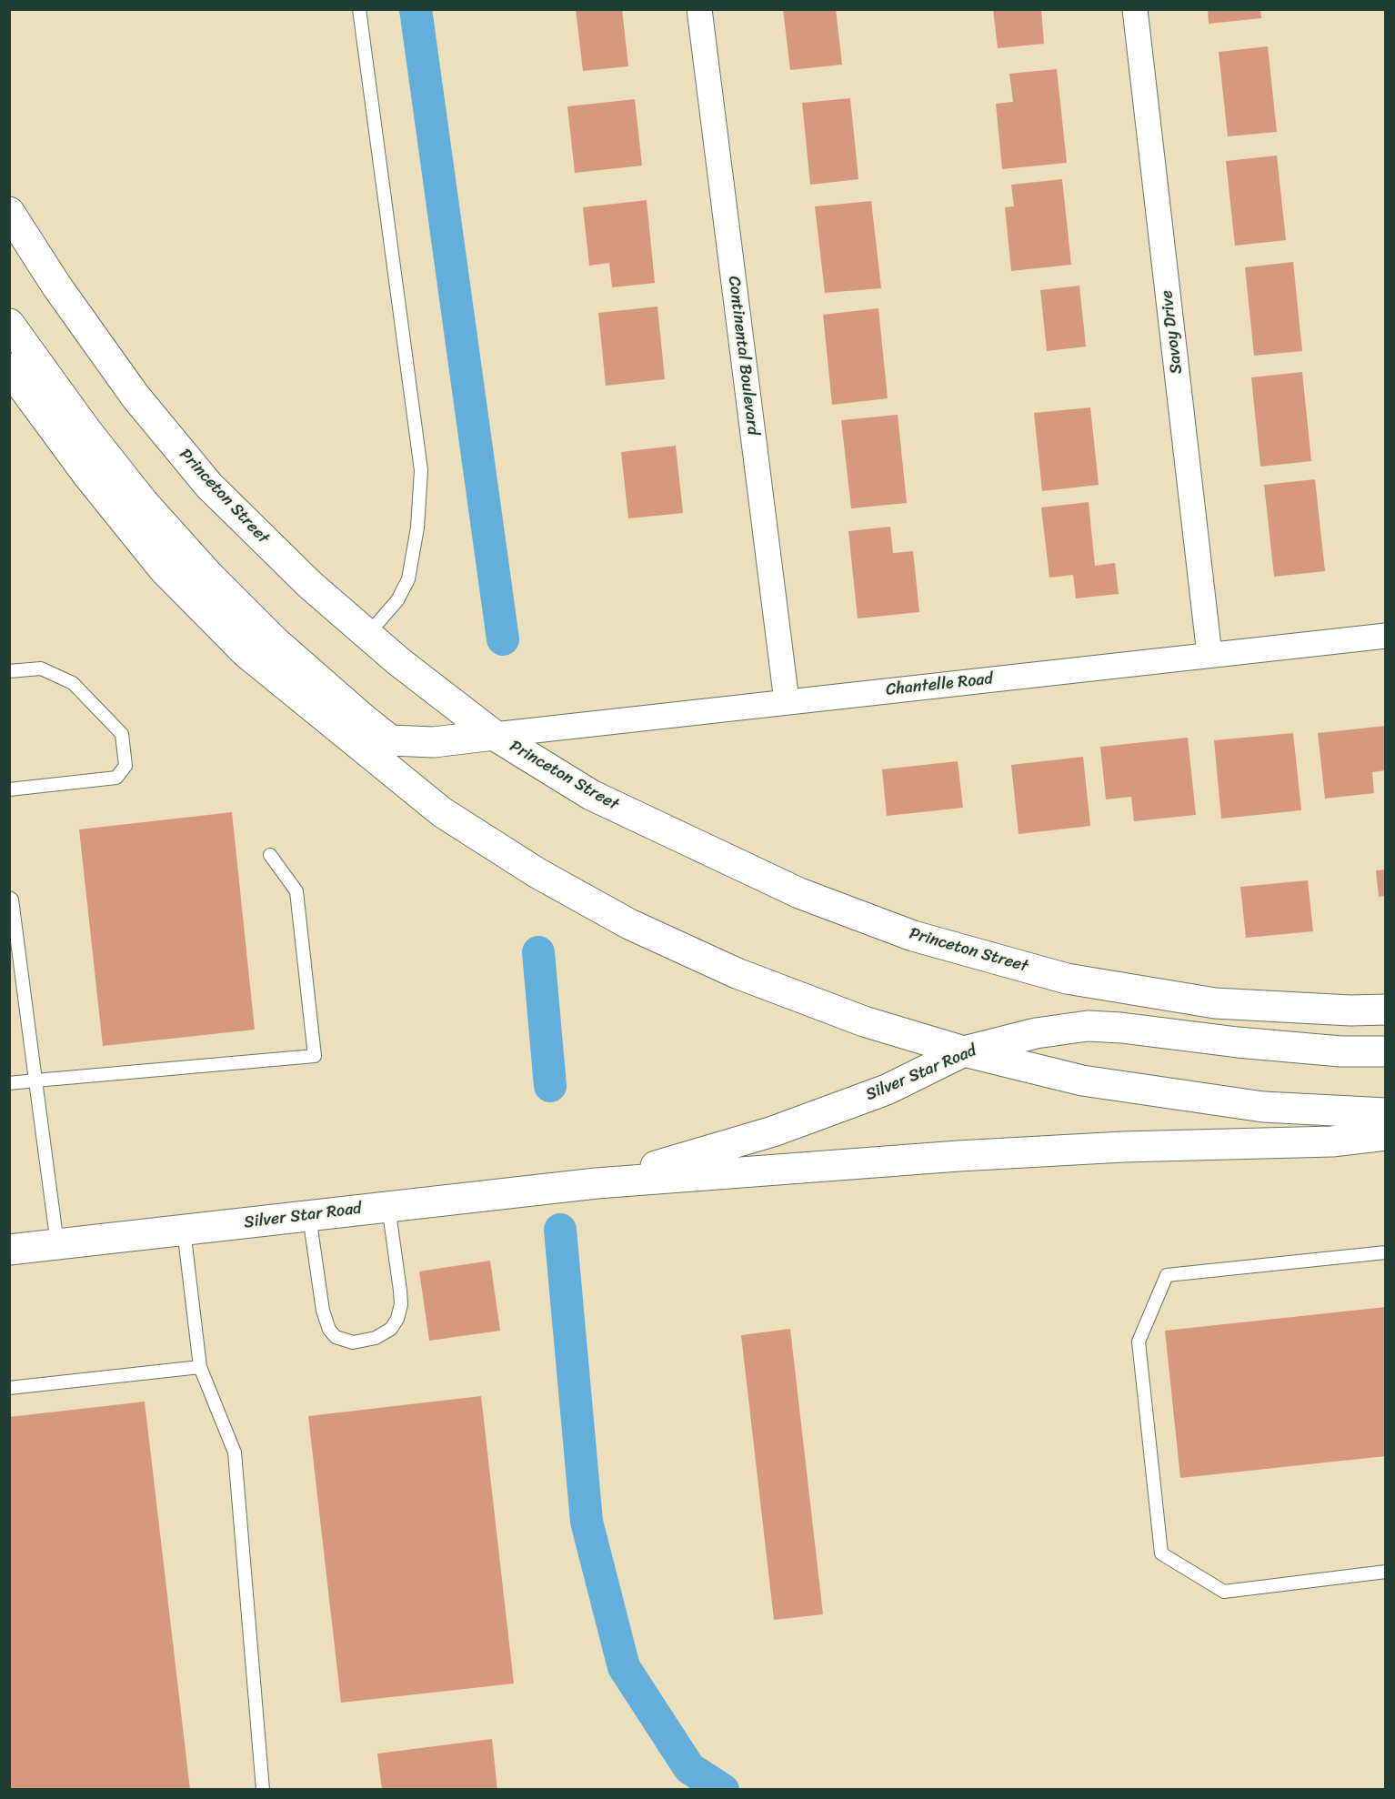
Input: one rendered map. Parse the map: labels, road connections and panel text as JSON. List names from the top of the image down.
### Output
{
  "streets": {
    "main road": ["Princeton Street", "Silver Star Road"],
    "street": ["Savoy Drive", "Continental Boulevard", "Chantelle Road"]
  },
  "crossings": [
    ["Savoy Drive", "Chantelle Road"],
    ["Continental Boulevard", "Chantelle Road"],
    ["Princeton Street", "Chantelle Road"]
  ]
}
